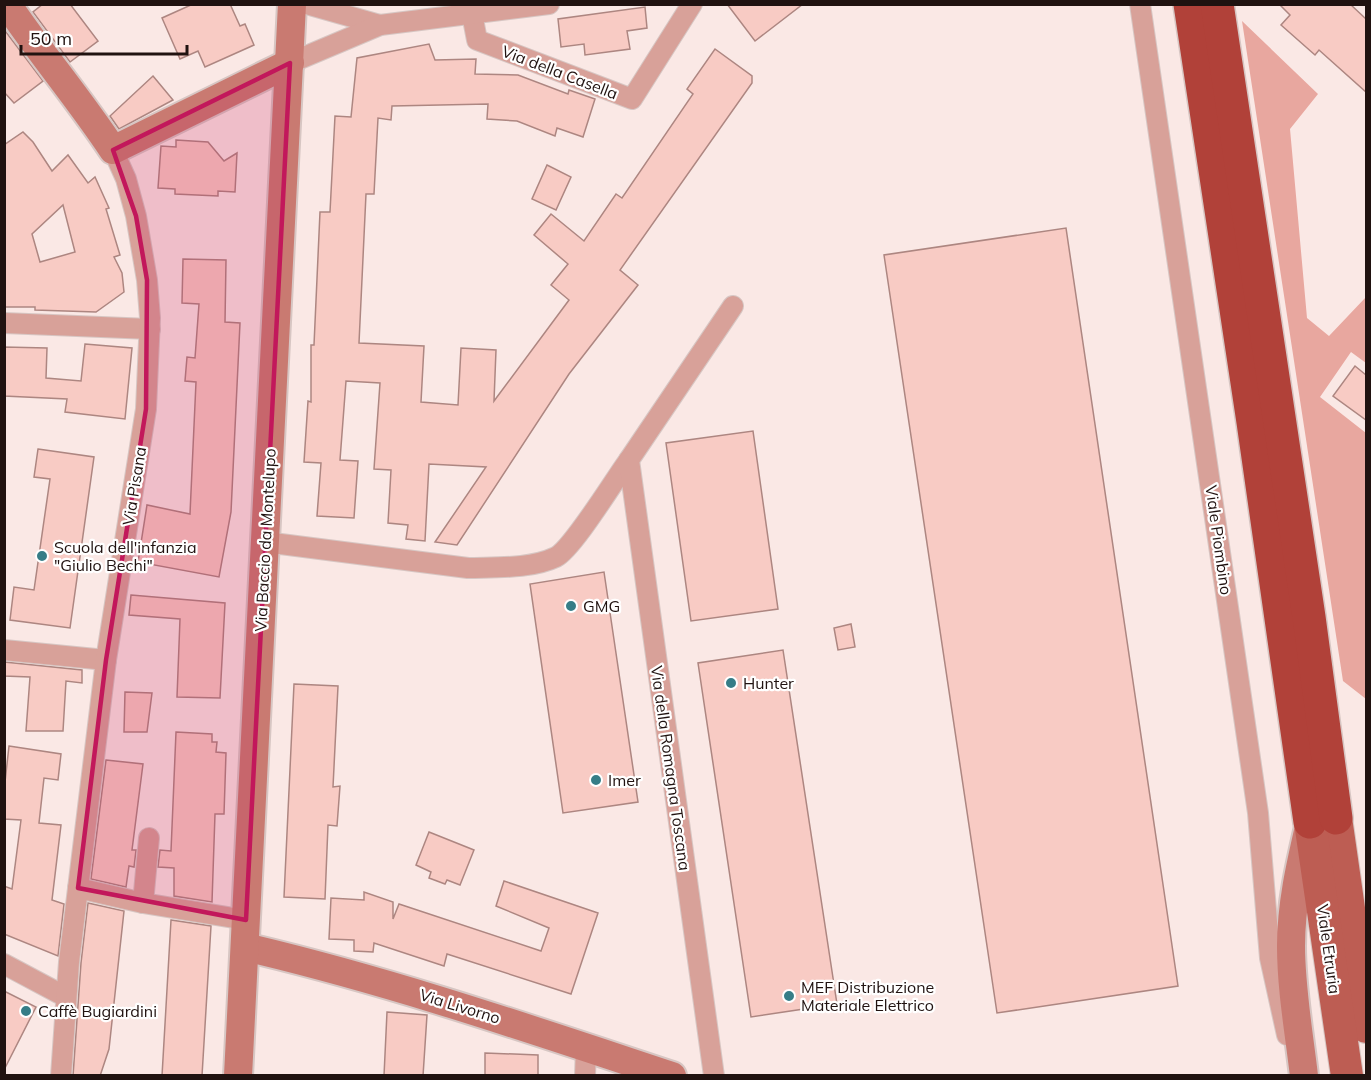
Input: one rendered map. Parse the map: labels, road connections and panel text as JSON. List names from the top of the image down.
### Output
{
  "streets": {
    "main road": ["Viale Etruria"],
    "street": [
      "Via della Casella",
      "Via Pisana",
      "Via Baccio da Montelupo",
      "Viale Piombino",
      "Via della Romagna Toscana",
      "Via Livorno"
    ]
  },
  "crossings": [
    ["Via Baccio da Montelupo", "Via Livorno"]
  ],
  "places": [
    "Scuola dell'infanzia \"Giulio Bechi\"",
    "GMG",
    "Hunter",
    "Imer",
    "MEF Distribuzione Materiale Elettrico",
    "Caffè Bugiardini"
  ],
  "scale_bar": "50 m"
}
